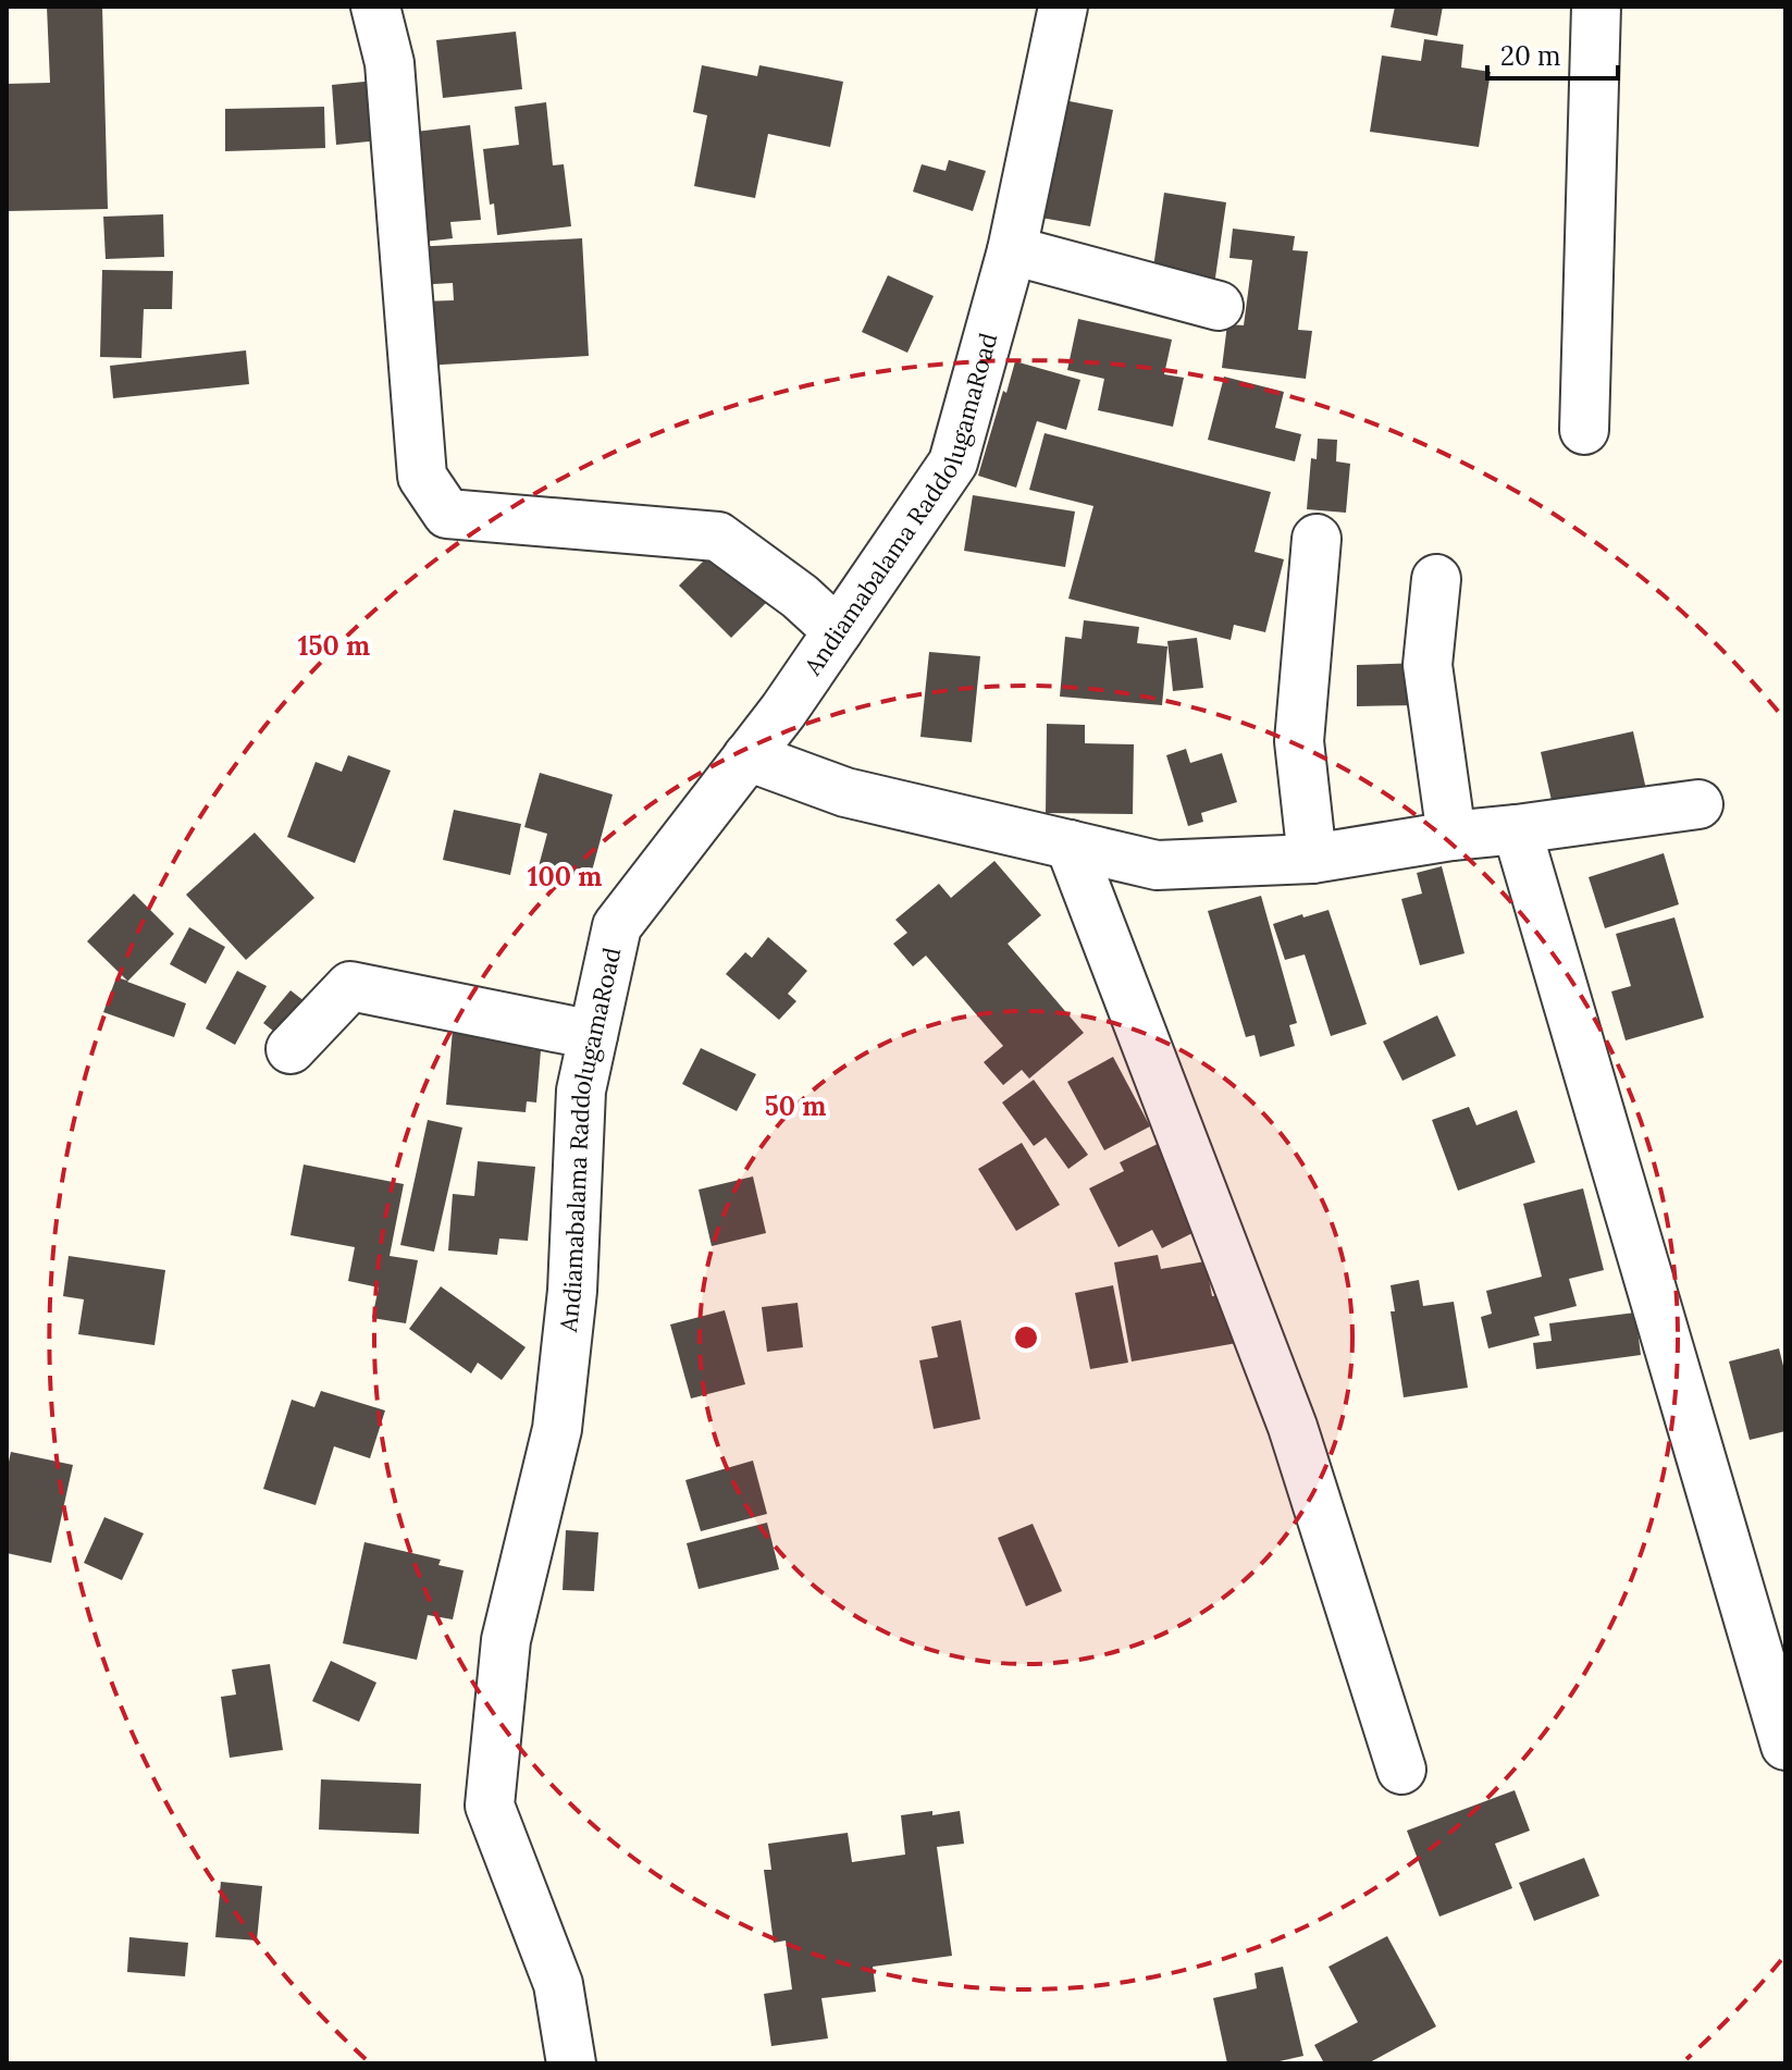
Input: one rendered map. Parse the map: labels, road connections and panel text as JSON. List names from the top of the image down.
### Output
{
  "streets": {
    "street": ["Andiamabalama RaddolugamaRoad"]
  },
  "scale_bar": "20 m",
  "rings": ["150 m", "100 m", "50 m"]
}
